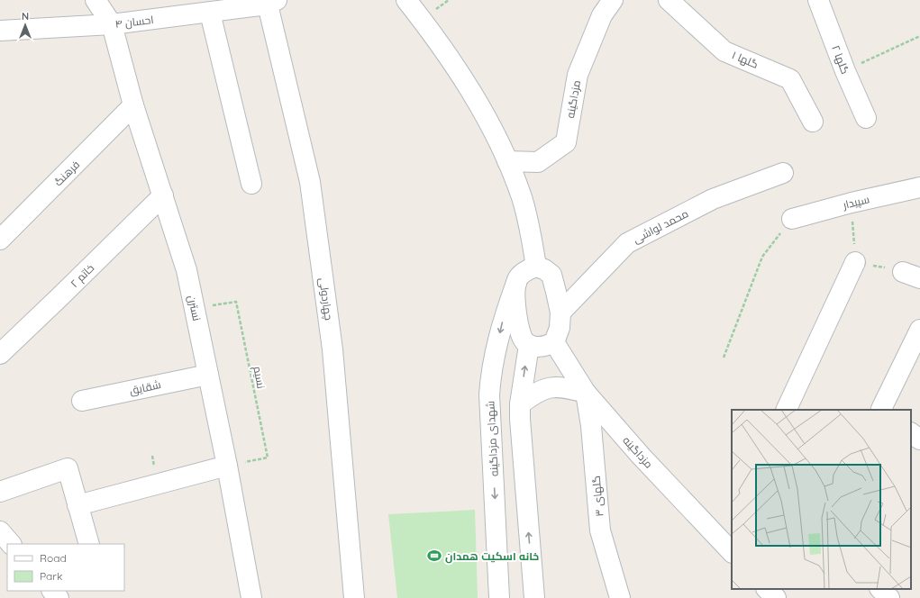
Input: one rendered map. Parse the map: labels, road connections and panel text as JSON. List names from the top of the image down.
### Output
{
  "streets": {
    "street": [
      "احسان ۴",
      "گلها ۱",
      "گلها ۲",
      "مزداگینه",
      "فرهنگ",
      "سپیدار",
      "محمد لواشی",
      "خاتم ۲",
      "چهاردولی",
      "نسترن",
      "شقایق",
      "شهدای مزداگینه",
      "گلهای ۳"
    ],
    "path": ["نسیم"]
  },
  "crossings": [
    ["احسان ۴", "چهاردولی"],
    ["احسان ۴", "نسترن"],
    ["مزداگینه", "گلهای ۳"],
    ["فرهنگ", "نسترن"],
    ["خاتم ۲", "نسترن"],
    ["نسترن", "نسیم"],
    ["نسترن", "شقایق"]
  ],
  "places": {
    "sports": ["خانه اسكيت همدان"]
  },
  "legend": ["Road", "Park"],
  "north": "top"
}
